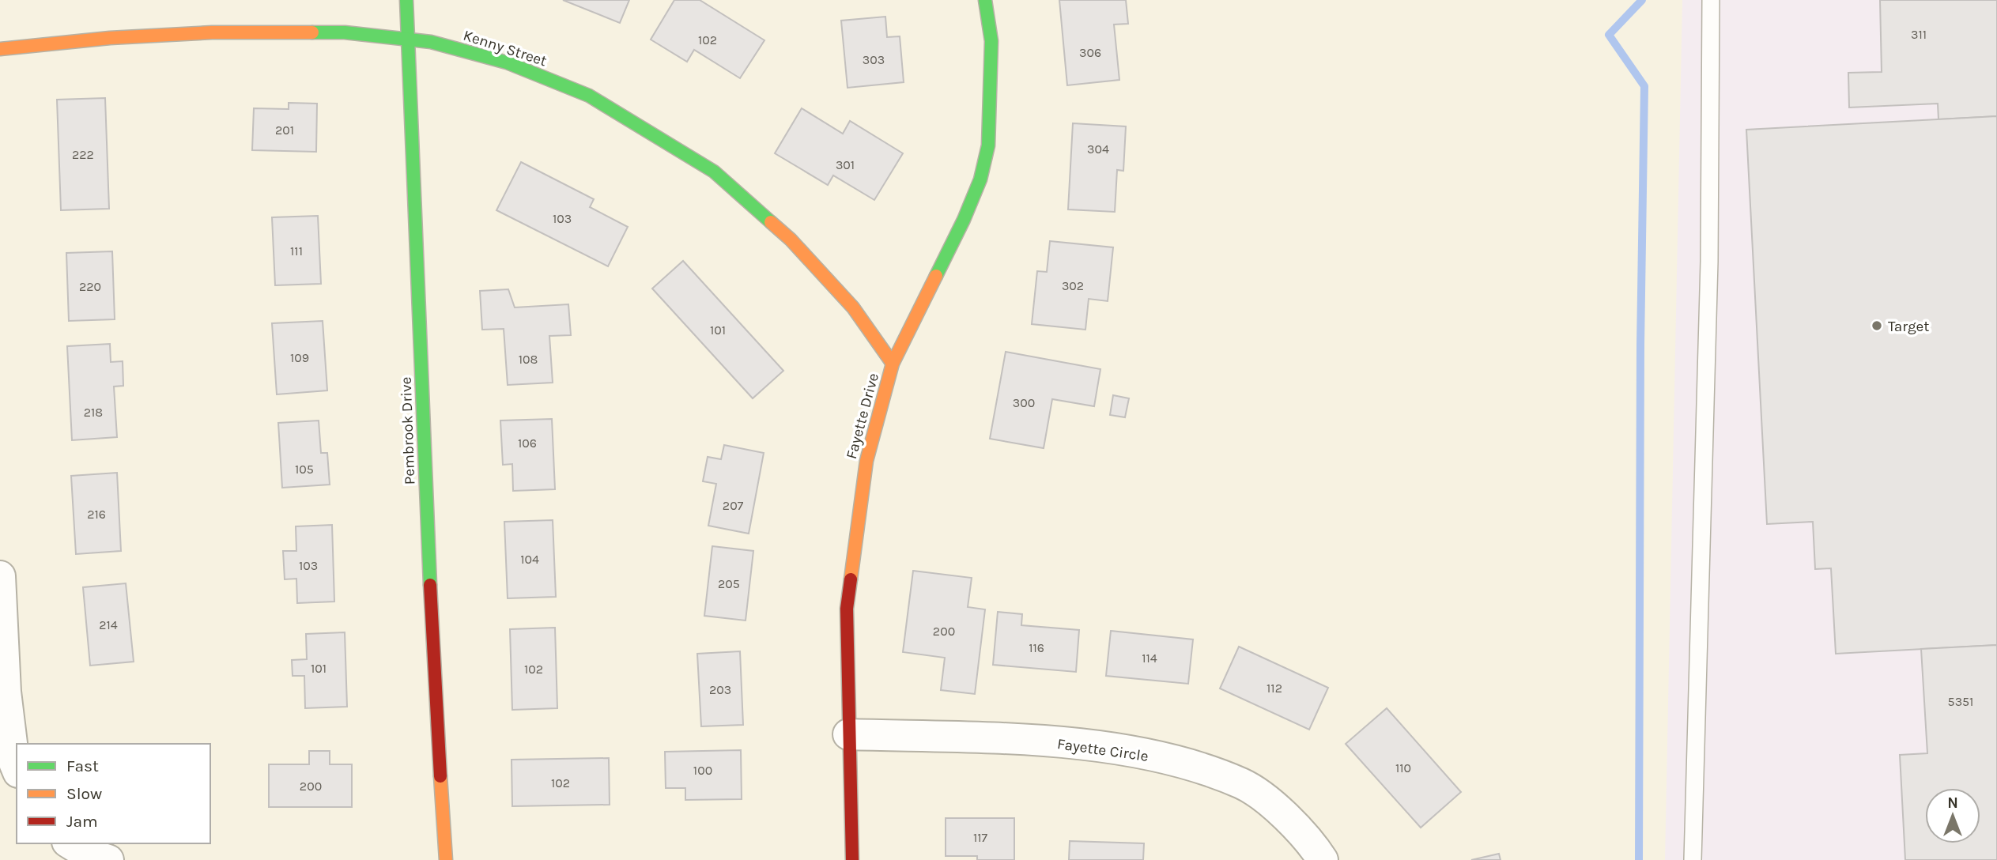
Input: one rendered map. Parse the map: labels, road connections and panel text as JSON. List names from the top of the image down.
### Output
{
  "streets": {
    "street": [
      "Kenny Street",
      "Fayette Drive",
      "Pembrook Drive",
      "Fayette Circle"
    ]
  },
  "crossings": [
    ["Kenny Street", "Fayette Drive"],
    ["Kenny Street", "Pembrook Drive"],
    ["Fayette Drive", "Fayette Circle"]
  ],
  "places": ["Target"],
  "house_numbers": [
    "311",
    "102",
    "306",
    "303",
    "201",
    "304",
    "222",
    "301",
    "103",
    "111",
    "302",
    "220",
    "101",
    "109",
    "108",
    "300",
    "218",
    "106",
    "105",
    "207",
    "216",
    "104",
    "103",
    "205",
    "214",
    "200",
    "116",
    "114",
    "101",
    "102",
    "112",
    "203",
    "5351",
    "110",
    "100",
    "102",
    "200",
    "117"
  ],
  "legend": ["Fast", "Slow", "Jam"],
  "north": "top"
}
